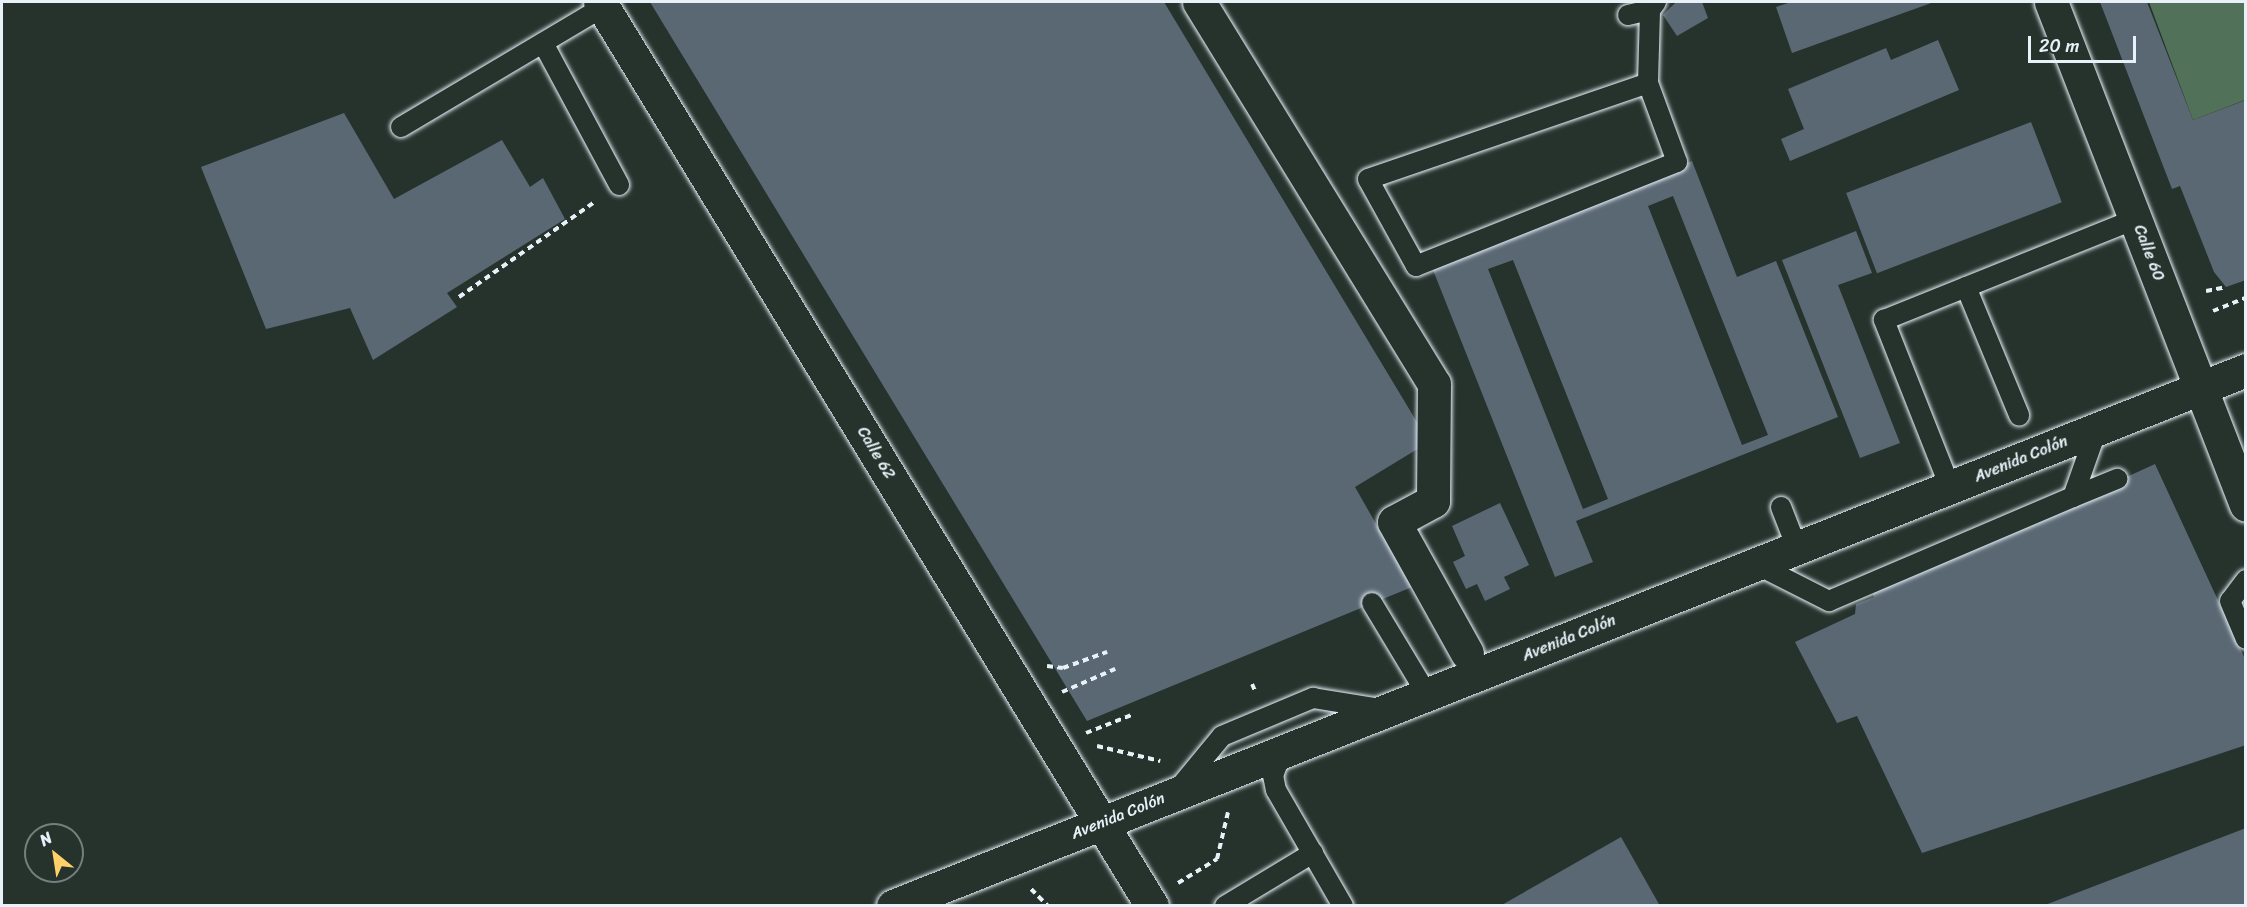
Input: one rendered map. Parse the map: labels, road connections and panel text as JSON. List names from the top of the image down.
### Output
{
  "streets": {
    "street": ["Calle 60", "Calle 62", "Avenida Colón"]
  },
  "crossings": [
    ["Calle 60", "Avenida Colón"],
    ["Calle 62", "Avenida Colón"]
  ],
  "scale_bar": "20 m",
  "north": "top left"
}
